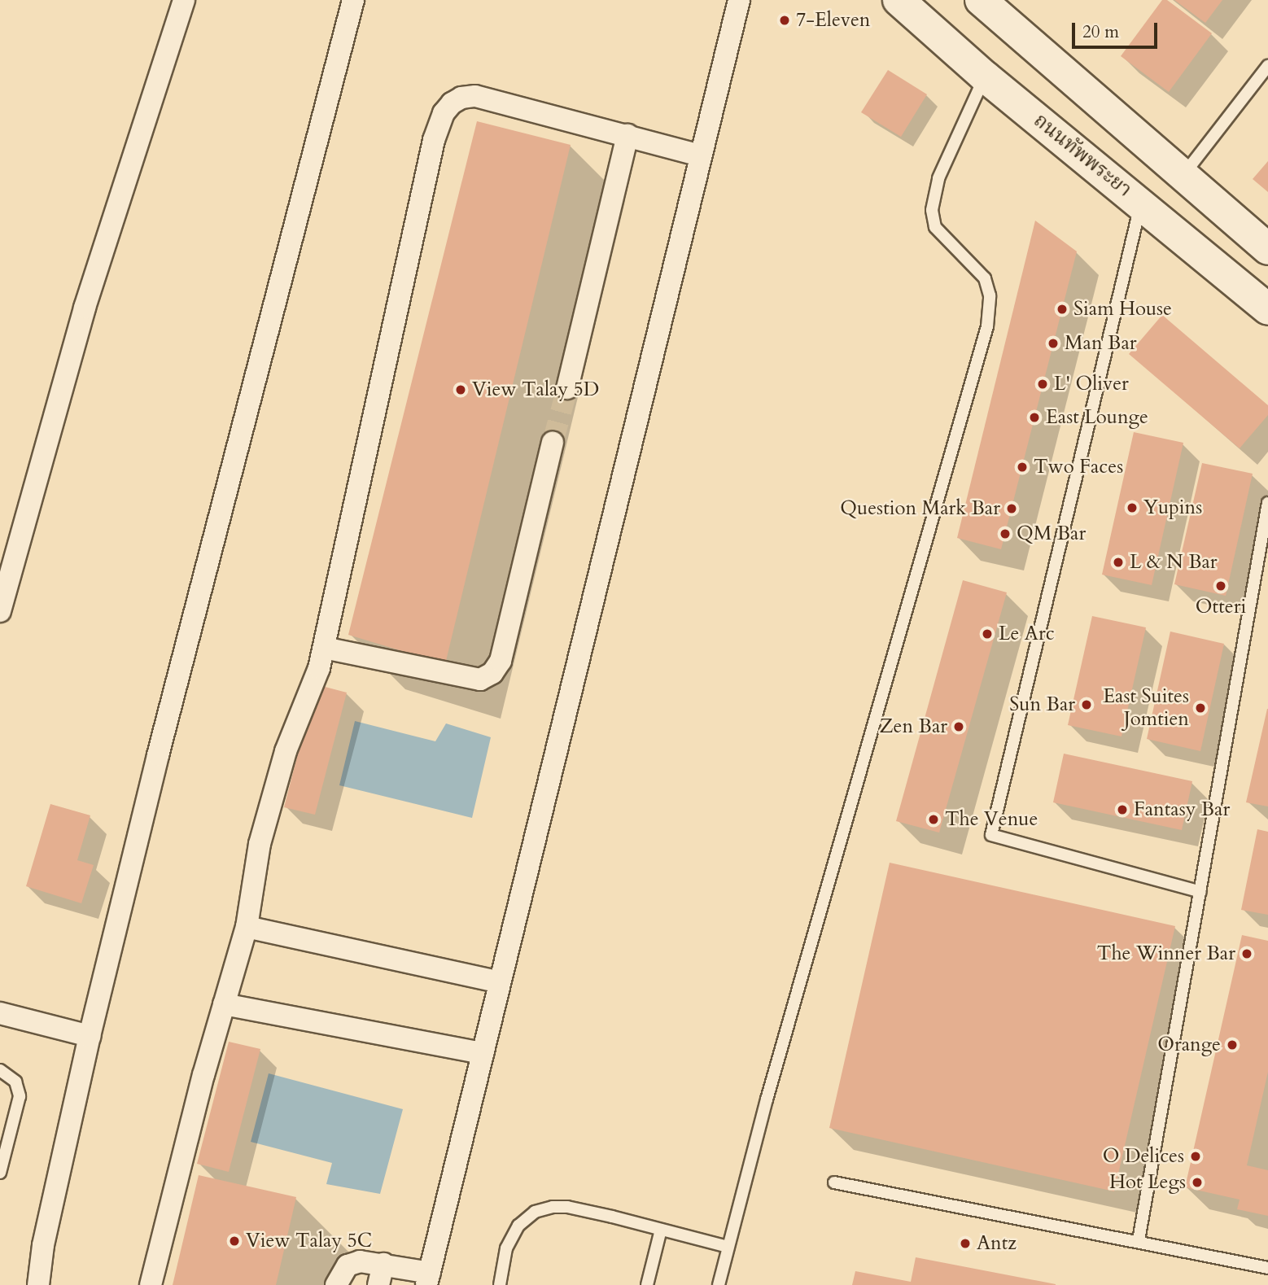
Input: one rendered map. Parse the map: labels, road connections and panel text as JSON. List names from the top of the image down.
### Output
{
  "streets": {
    "main road": ["ถนนทัพพระยา"]
  },
  "places": [
    "7-Eleven",
    "Siam House",
    "Man Bar",
    "L' Oliver",
    "View Talay 5D",
    "East Lounge",
    "Two Faces",
    "Yupins",
    "Question Mark Bar",
    "QM Bar",
    "L & N Bar",
    "Otteri",
    "Le Arc",
    "Sun Bar",
    "East Suites Jomtien",
    "Zen Bar",
    "Fantasy Bar",
    "The Venue",
    "The Winner Bar",
    "Orange",
    "O Delices",
    "Hot Legs",
    "View Talay 5C",
    "Antz"
  ],
  "scale_bar": "20 m"
}
